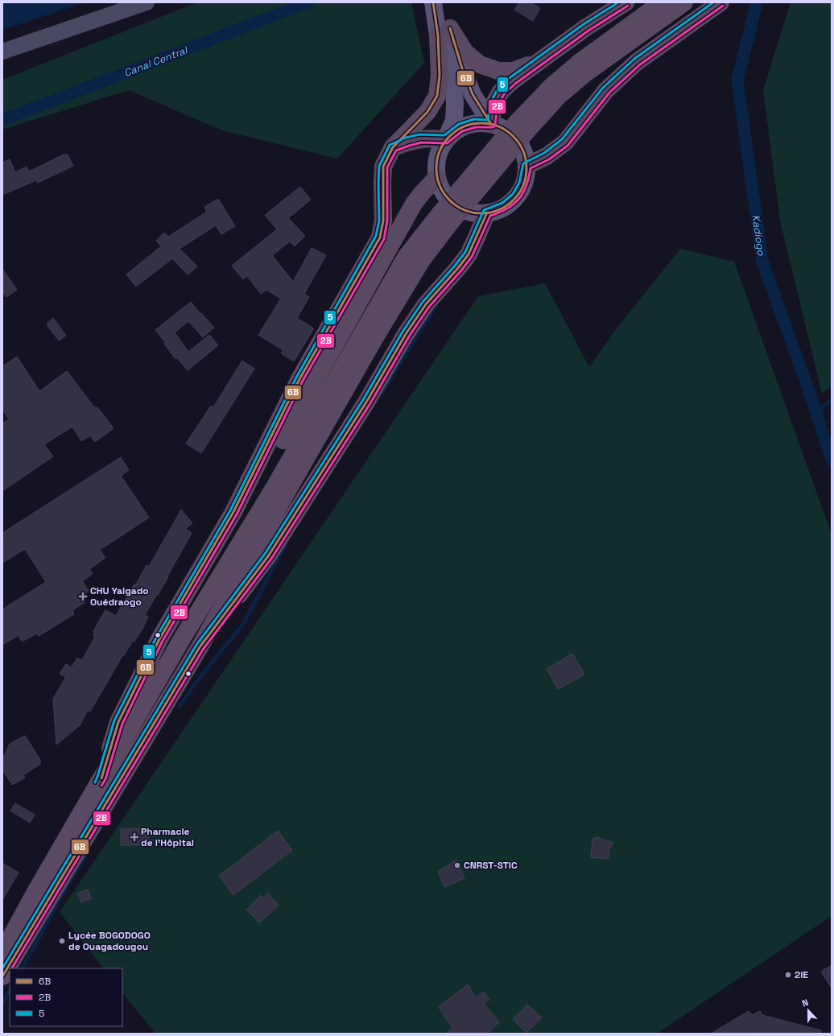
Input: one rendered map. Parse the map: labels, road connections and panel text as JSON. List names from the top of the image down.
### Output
{
  "water": ["Canal Central", "Kadiogo"],
  "places": {
    "health": ["CHU Yalgado Ouédraogo", "Pharmacie de l'Hôpital"],
    "other": ["CNRST-STIC", "Lycée BOGODOGO de Ouagadougou", "2iE"]
  },
  "lines": ["transit line 6B", "transit line 5", "transit line 2B"],
  "legend": ["6B", "2B", "5"],
  "north": "top"
}
